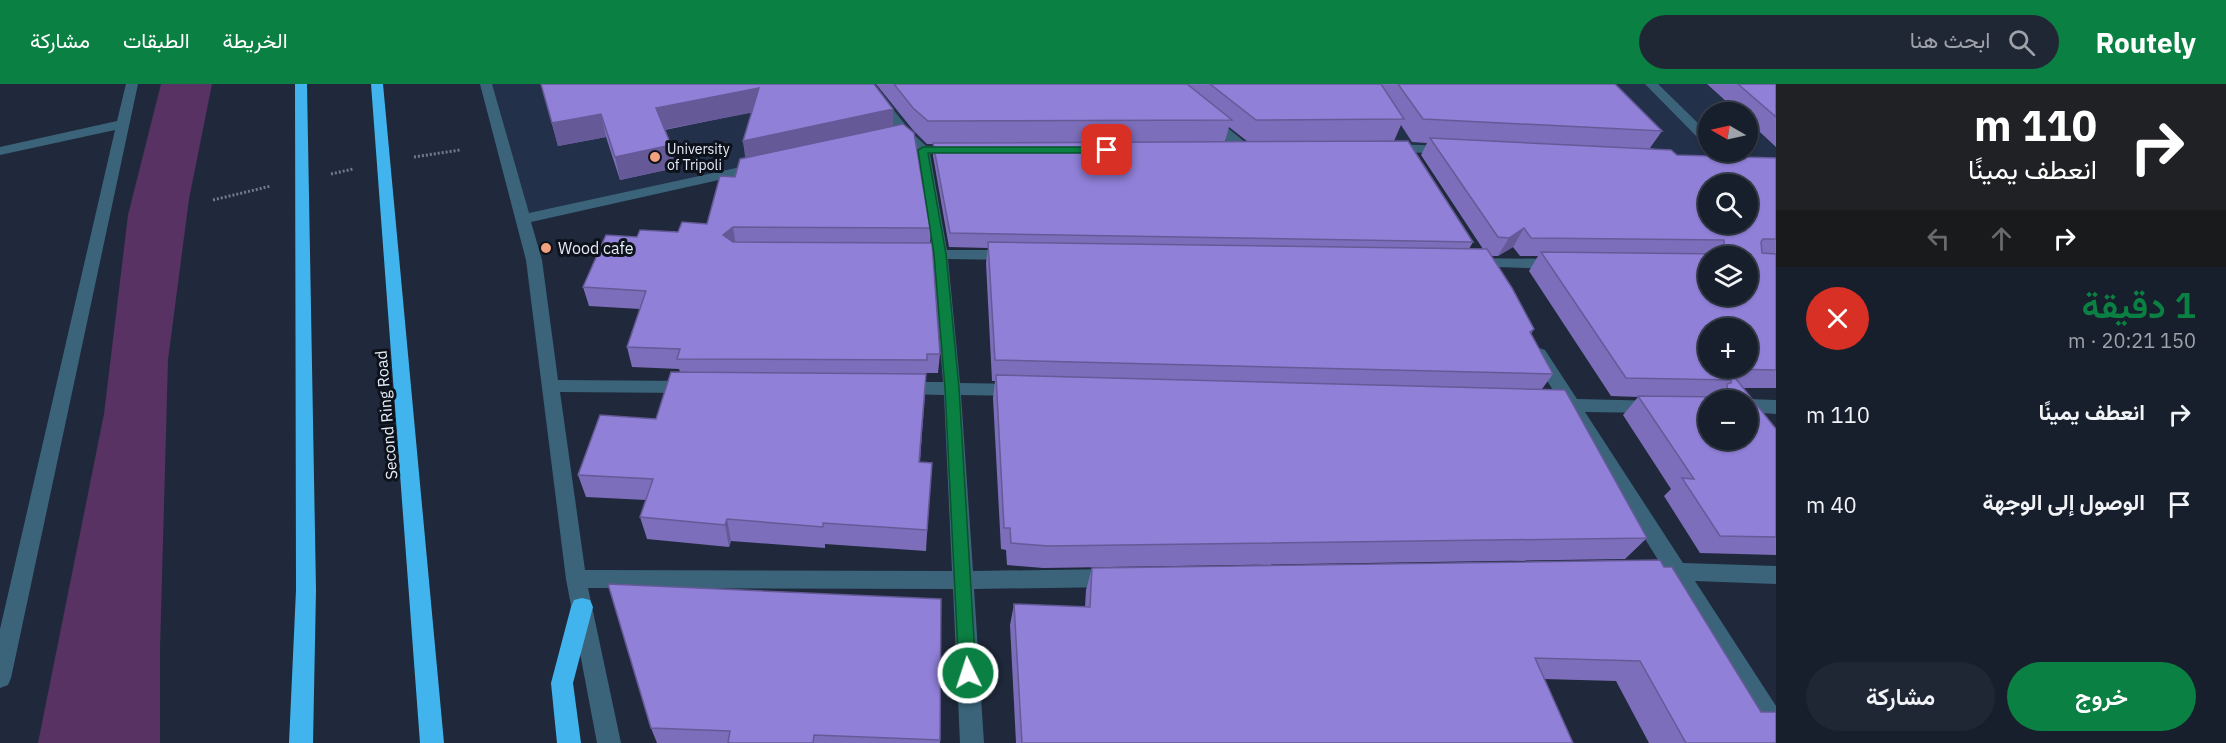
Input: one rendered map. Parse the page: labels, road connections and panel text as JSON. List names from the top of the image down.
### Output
{
  "streets": {
    "highway": ["Second Ring Road"]
  },
  "places": ["University of Tripoli", "Wood cafe"],
  "north": "left",
  "page": {
    "header": "Routely",
    "search": "ابحث هنا",
    "nav": ["الخريطة", "الطبقات", "مشاركة"],
    "turn": ["110 m", "انعطف يمينًا"],
    "map_buttons": ["+", "−"],
    "heading": ["1 دقيقة", "150 m · 20:21"],
    "list": [
      {
        "name": "انعطف يمينًا",
        "value": "110 m"
      },
      {
        "name": "الوصول إلى الوجهة",
        "value": "40 m"
      }
    ],
    "buttons": ["خروج", "مشاركة"]
  }
}
